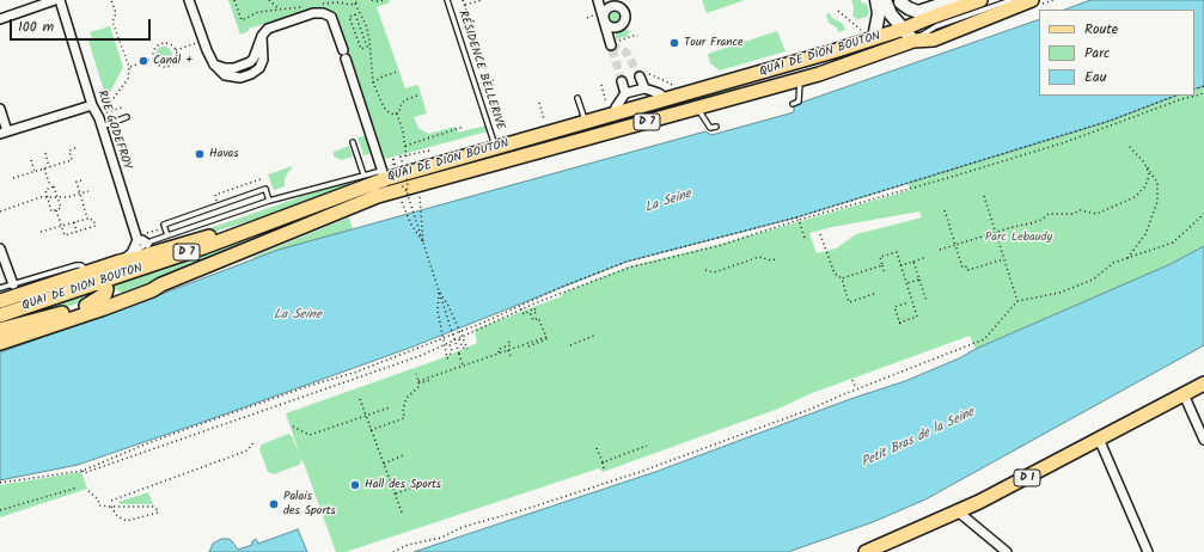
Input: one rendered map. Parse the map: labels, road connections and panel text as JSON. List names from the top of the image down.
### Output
{
  "streets": {
    "main road": ["QUAI DE DION BOUTON", "D 7", "D 1"],
    "street": ["RUE GODEFROY"],
    "lane": ["RÉSIDENCE BELLERIVE"]
  },
  "crossings": [
    ["QUAI DE DION BOUTON", "RÉSIDENCE BELLERIVE"]
  ],
  "water": ["La Seine", "Petit Bras de la Seine"],
  "parks": ["Parc Lebaudy"],
  "places": [
    "Tour France",
    "Canal +",
    "Havas",
    "Hall des Sports",
    "Palais des Sports"
  ],
  "legend": ["Route", "Parc", "Eau"],
  "scale_bar": "100 m"
}
